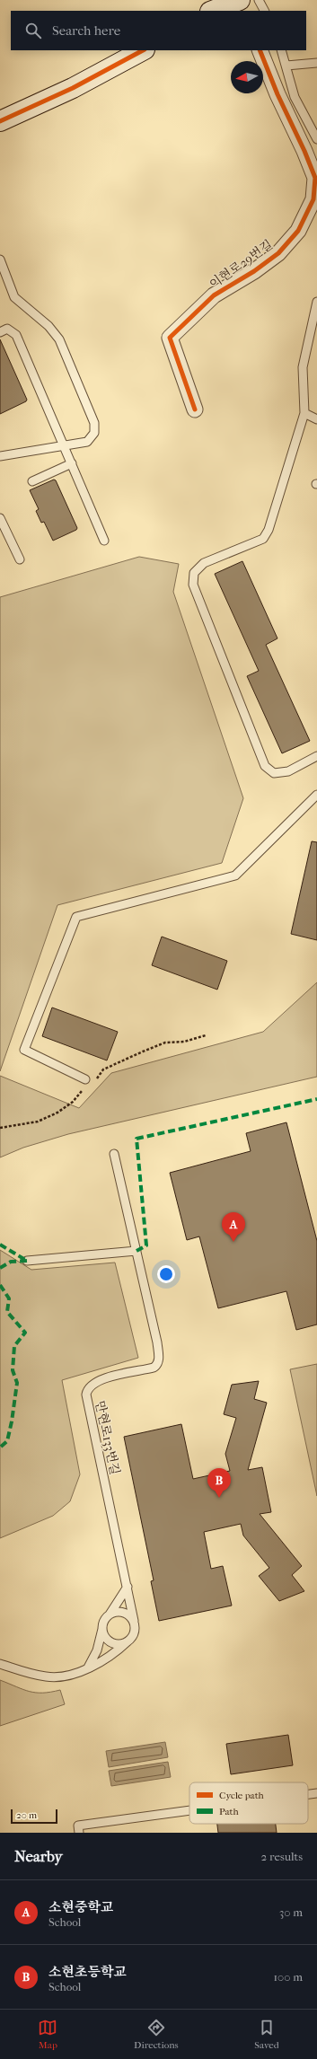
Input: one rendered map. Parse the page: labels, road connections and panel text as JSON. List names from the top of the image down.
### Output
{
  "streets": {
    "street": ["이현로29번길"],
    "lane": ["만현로133번길"]
  },
  "legend": ["Cycle path", "Path"],
  "scale_bar": "20 m",
  "north": "left",
  "page": {
    "search": "Search here",
    "pins": ["A", "B"],
    "scale": "20 m",
    "heading": ["Nearby", "2 results"],
    "list": [
      {
        "mark": "A",
        "name": "소현중학교",
        "note": "School",
        "value": "30 m"
      },
      {
        "mark": "B",
        "name": "소현초등학교",
        "note": "School",
        "value": "100 m"
      }
    ],
    "nav": ["Map", "Directions", "Saved"]
  }
}
